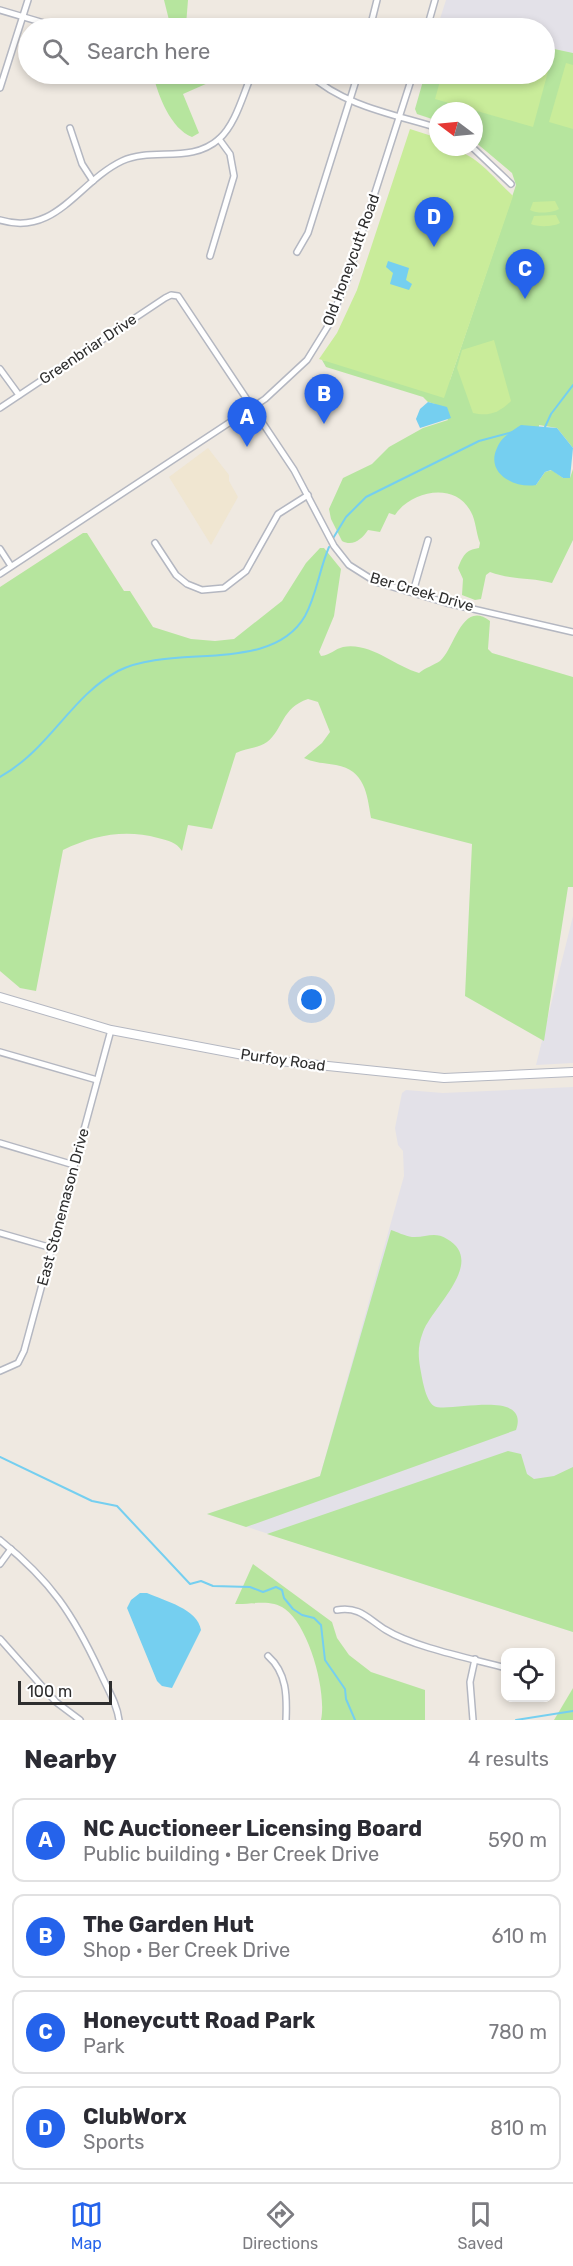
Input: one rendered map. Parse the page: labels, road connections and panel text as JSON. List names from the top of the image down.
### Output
{
  "streets": {
    "street": [
      "Old Honeycutt Road",
      "Greenbriar Drive",
      "Ber Creek Drive",
      "Purfoy Road",
      "East Stonemason Drive"
    ]
  },
  "crossings": [
    ["Old Honeycutt Road", "Ber Creek Drive"],
    ["Greenbriar Drive", "Ber Creek Drive"],
    ["Purfoy Road", "East Stonemason Drive"]
  ],
  "scale_bar": "100 m",
  "north": "left",
  "page": {
    "search": "Search here",
    "pins": [
      "D",
      "C",
      "B",
      "A"
    ],
    "scale": "100 m",
    "heading": ["Nearby", "4 results"],
    "list": [
      {
        "mark": "A",
        "name": "NC Auctioneer Licensing Board",
        "note": "Public building · Ber Creek Drive",
        "value": "590 m"
      },
      {
        "mark": "B",
        "name": "The Garden Hut",
        "note": "Shop · Ber Creek Drive",
        "value": "610 m"
      },
      {
        "mark": "C",
        "name": "Honeycutt Road Park",
        "note": "Park",
        "value": "780 m"
      },
      {
        "mark": "D",
        "name": "ClubWorx",
        "note": "Sports",
        "value": "810 m"
      }
    ],
    "nav": ["Map", "Directions", "Saved"]
  }
}
